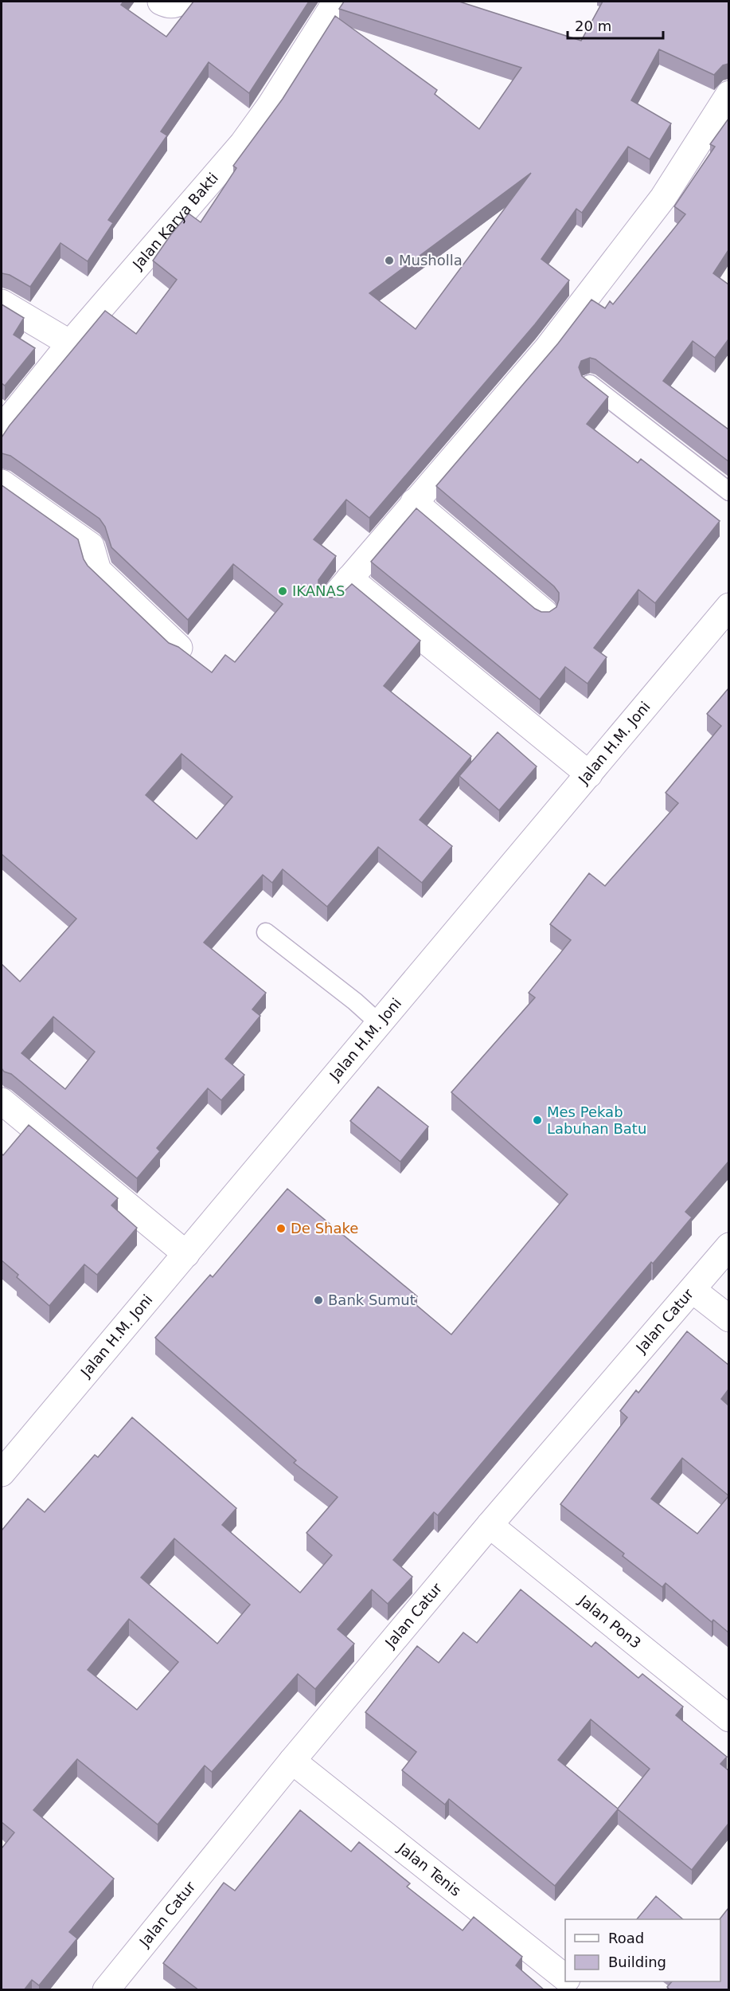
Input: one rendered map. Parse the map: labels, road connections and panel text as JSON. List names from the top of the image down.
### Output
{
  "streets": {
    "street": [
      "Jalan Karya Bakti",
      "Jalan H.M. Joni",
      "Jalan Catur",
      "Jalan Pon3",
      "Jalan Tenis"
    ]
  },
  "crossings": [
    ["Jalan Catur", "Jalan Pon3"],
    ["Jalan Catur", "Jalan Tenis"]
  ],
  "places": [
    "Musholla",
    "IKANAS",
    "Mes Pekab Labuhan Batu",
    "De Shake",
    "Bank Sumut"
  ],
  "legend": ["Road", "Building"],
  "scale_bar": "20 m"
}
